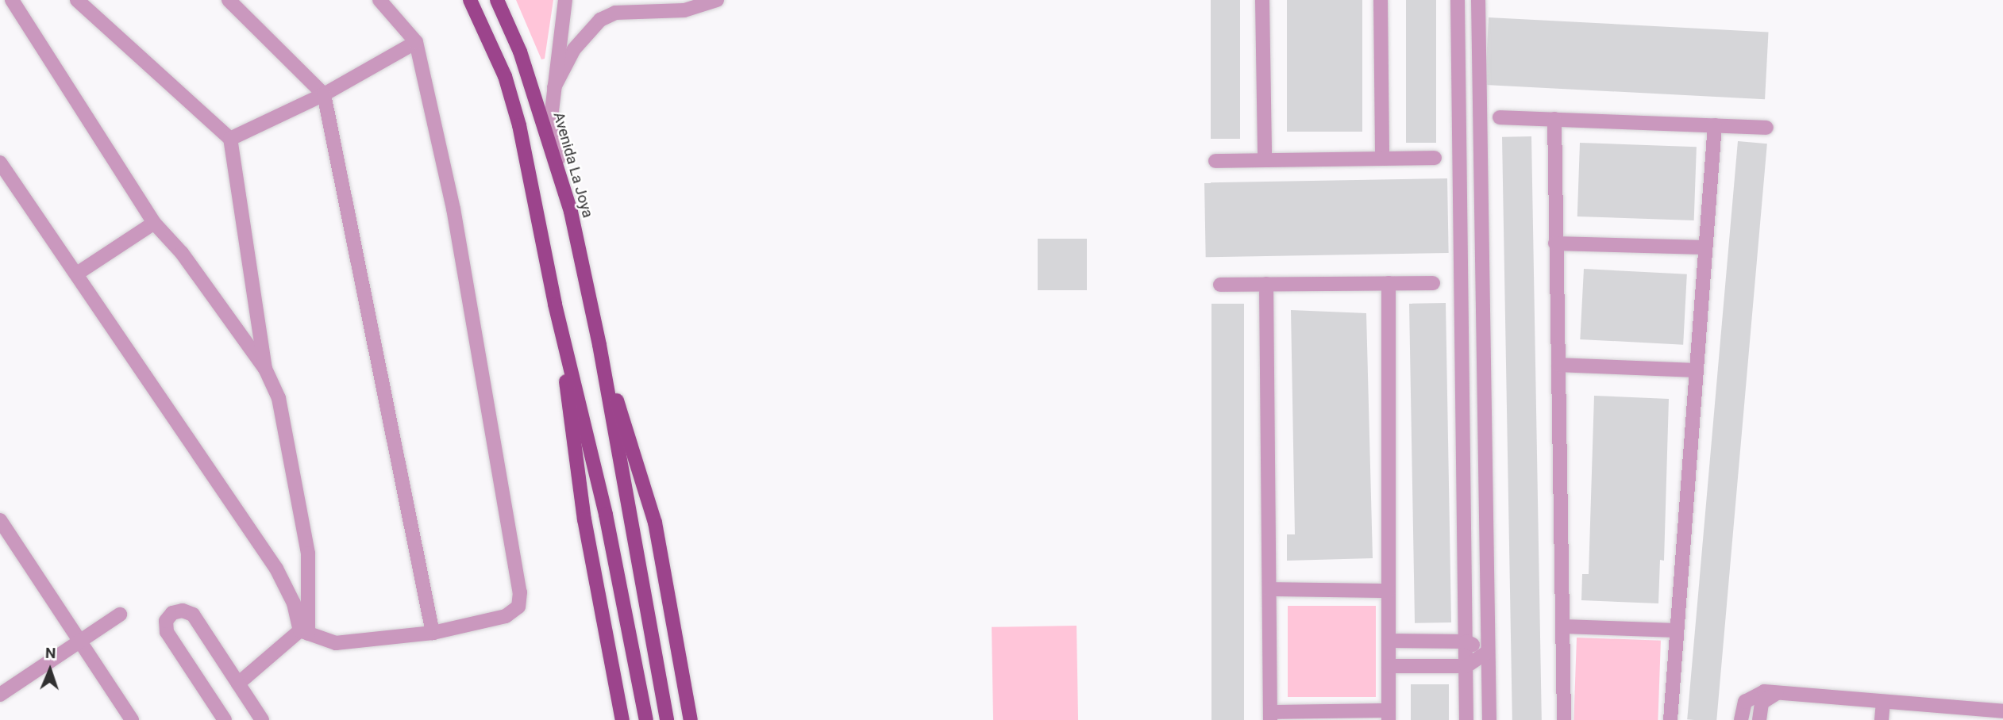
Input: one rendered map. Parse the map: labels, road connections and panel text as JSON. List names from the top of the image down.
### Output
{
  "streets": {
    "main road": ["Avenida La Joya"]
  },
  "north": "top"
}
